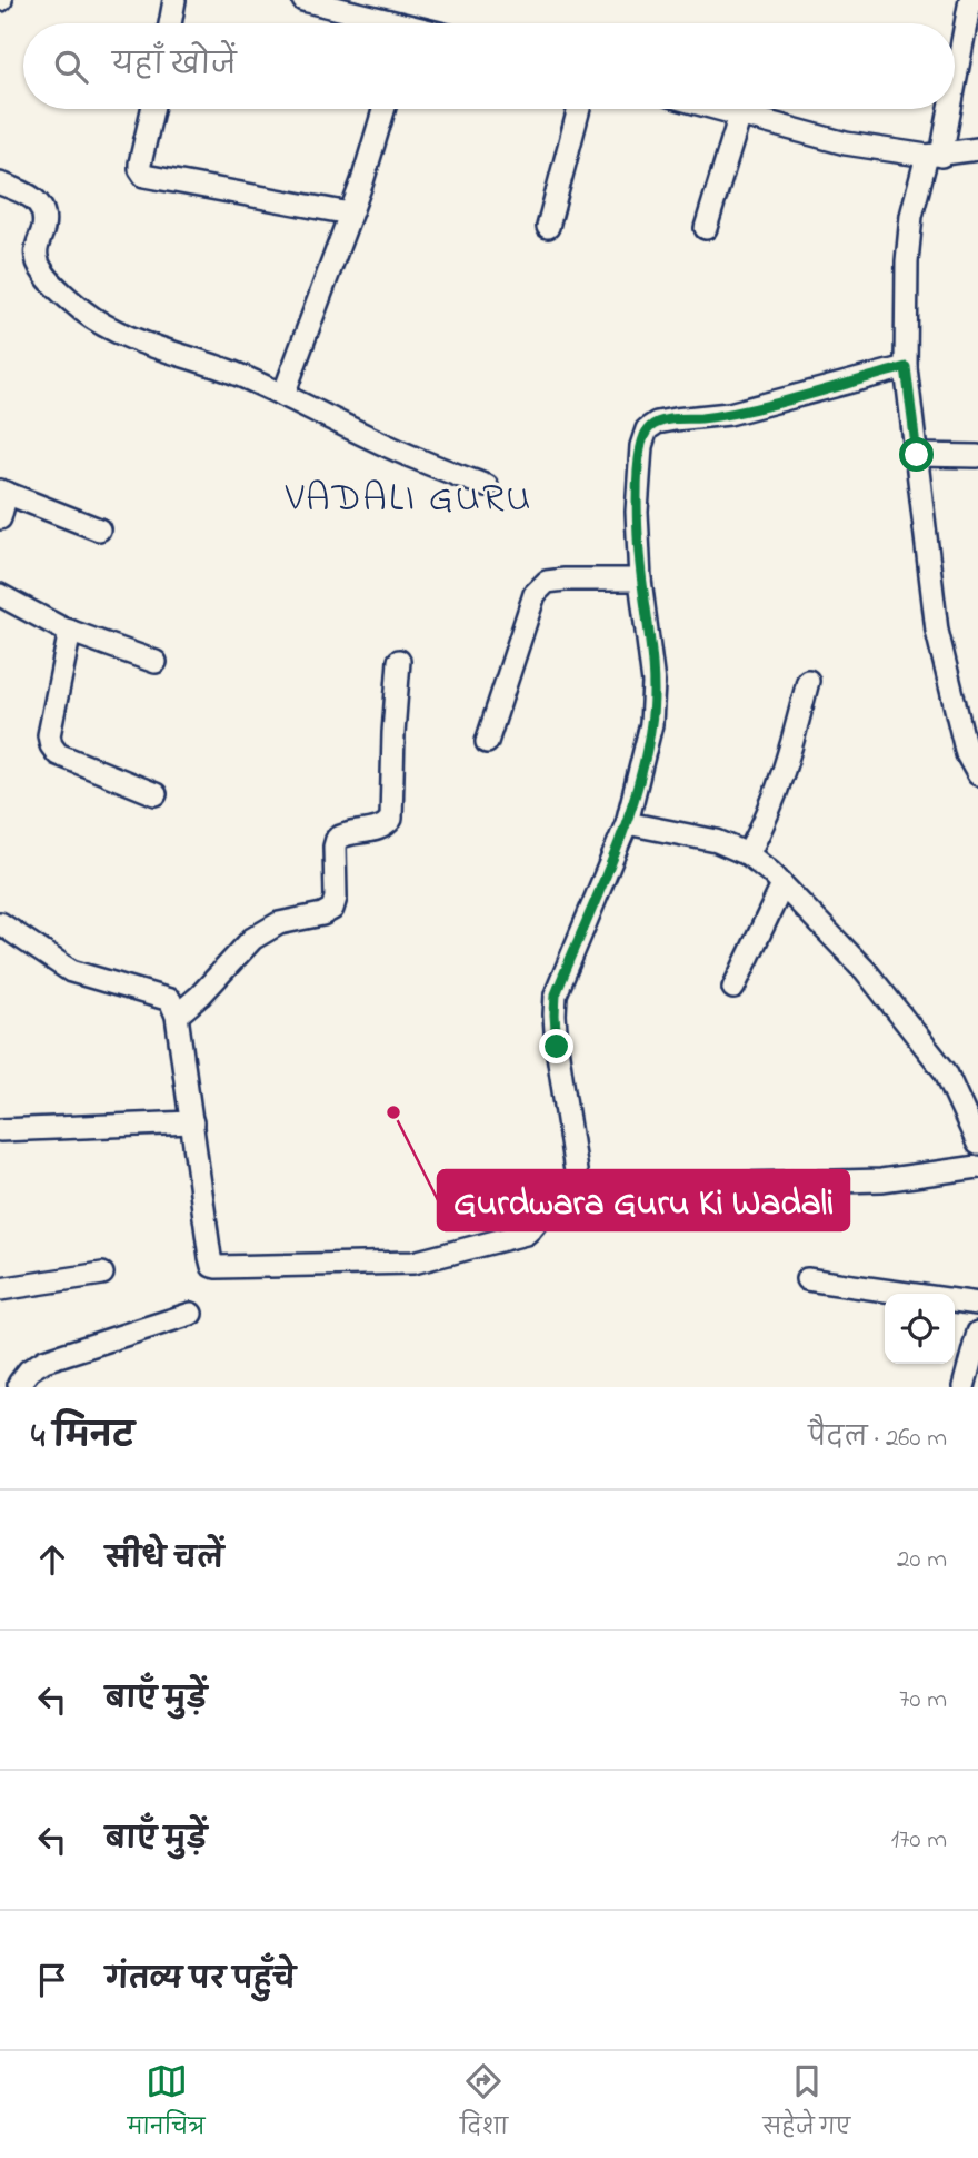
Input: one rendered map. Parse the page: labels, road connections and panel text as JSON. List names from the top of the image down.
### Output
{
  "districts": ["VADALI GURU"],
  "places": ["Gurdwara Guru Ki Wadali"],
  "page": {
    "search": "यहाँ खोजें",
    "heading": ["4 मिनट", "पैदल · 260 m"],
    "list": [
      ["सीधे चलें", "20 m"],
      ["बाएँ मुड़ें", "70 m"],
      ["बाएँ मुड़ें", "170 m"],
      "गंतव्य पर पहुँचे"
    ],
    "nav": ["मानचित्र", "दिशा", "सहेजे गए"]
  }
}
